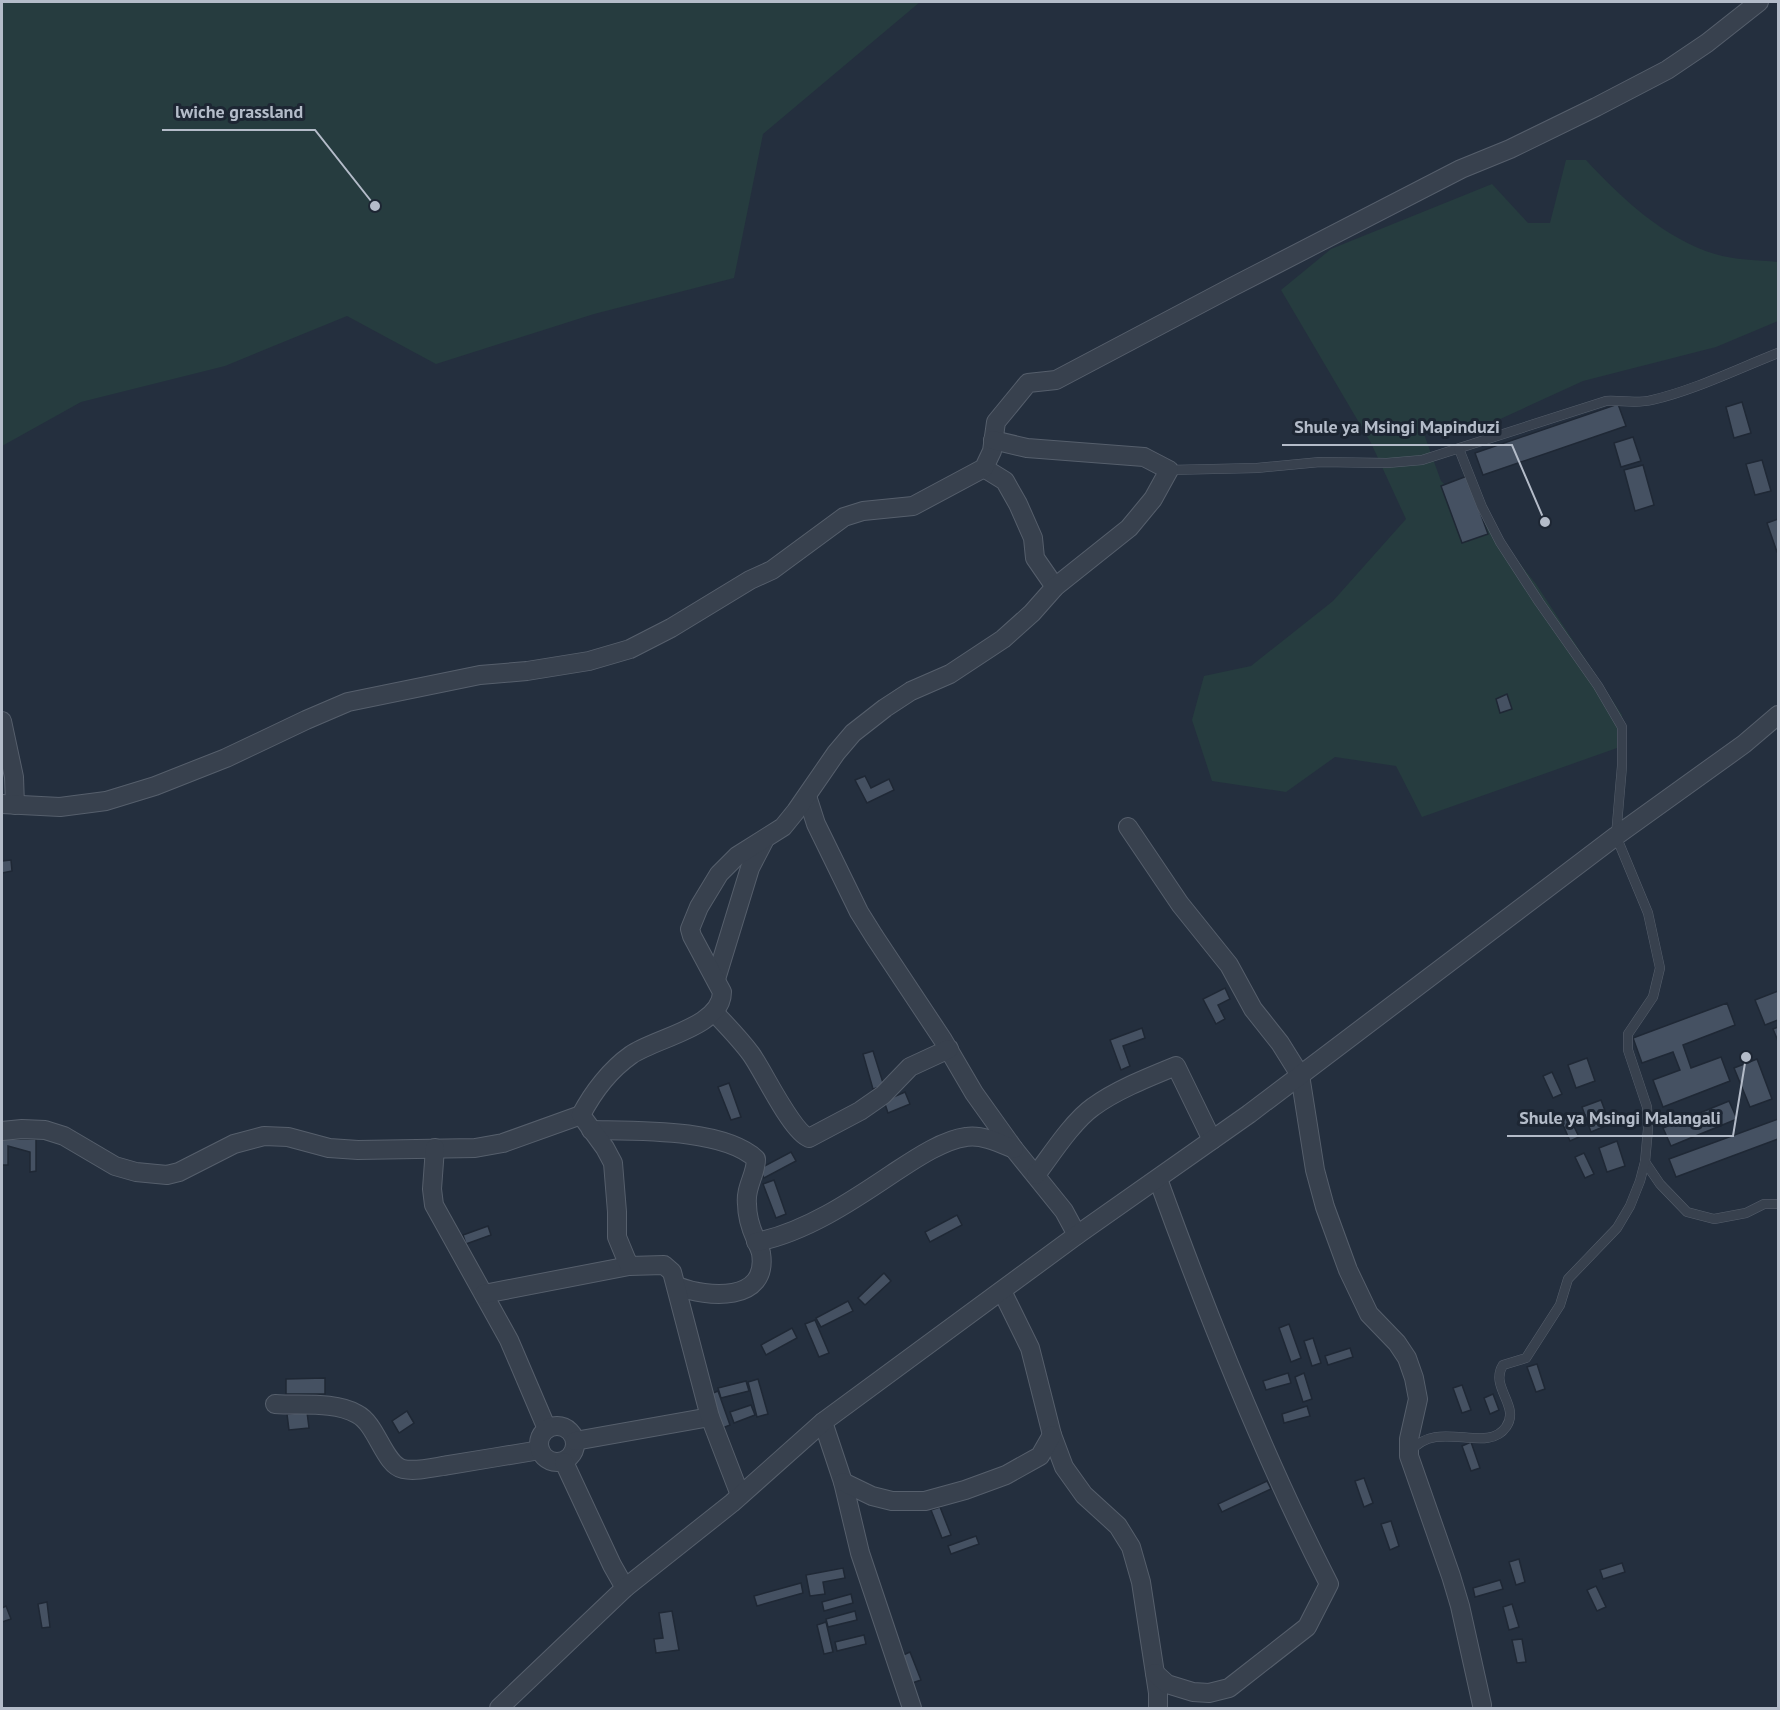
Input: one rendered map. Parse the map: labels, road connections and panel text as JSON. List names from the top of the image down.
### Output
{
  "places": ["lwiche grassland", "Shule ya Msingi Mapinduzi", "Shule ya Msingi Malangali"]
}
